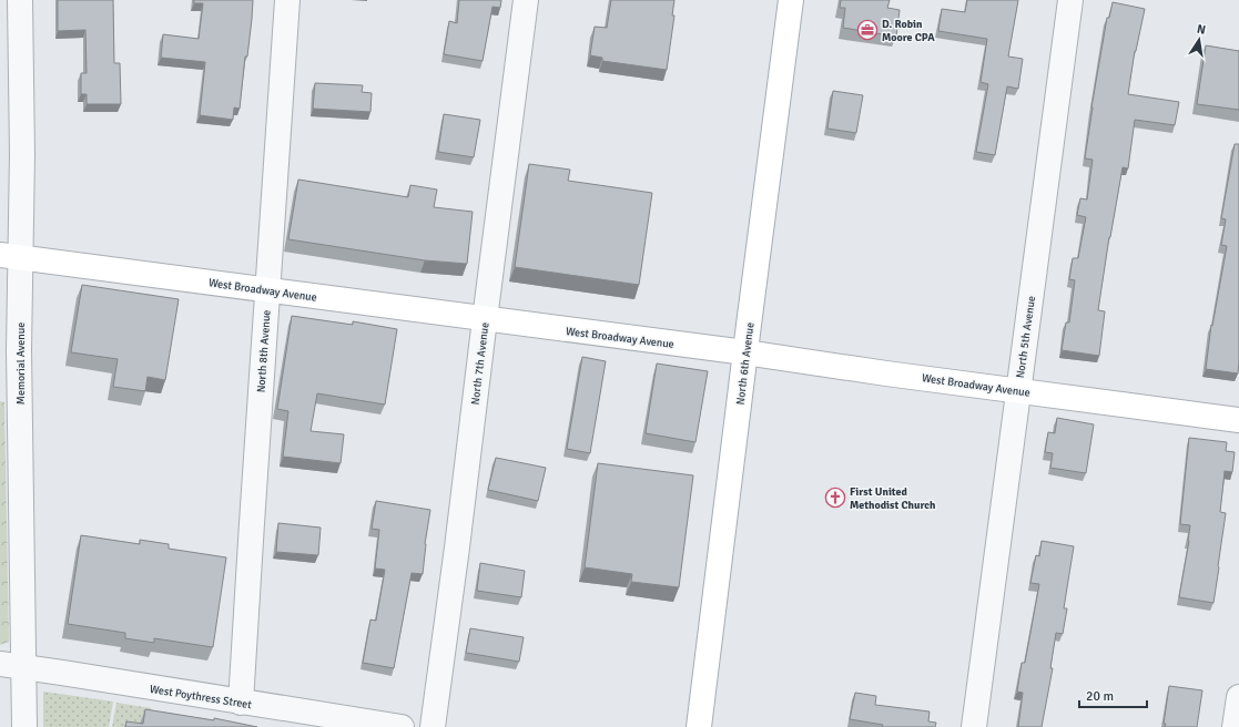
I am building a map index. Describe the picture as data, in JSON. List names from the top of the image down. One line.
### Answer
{"streets":{"main road":["West Broadway Avenue","North 6th Avenue"],"street":["North 5th Avenue","North 8th Avenue","Memorial Avenue","North 7th Avenue","West Poythress Street"]},"crossings":[["West Broadway Avenue","North 5th Avenue"],["West Broadway Avenue","North 8th Avenue"],["West Broadway Avenue","Memorial Avenue"],["West Broadway Avenue","North 7th Avenue"],["West Broadway Avenue","North 6th Avenue"],["North 8th Avenue","West Poythress Street"],["Memorial Avenue","West Poythress Street"]],"places":{"office":["D. Robin Moore CPA"],"church":["First United Methodist Church"]},"scale_bar":"20 m","north":"top"}
